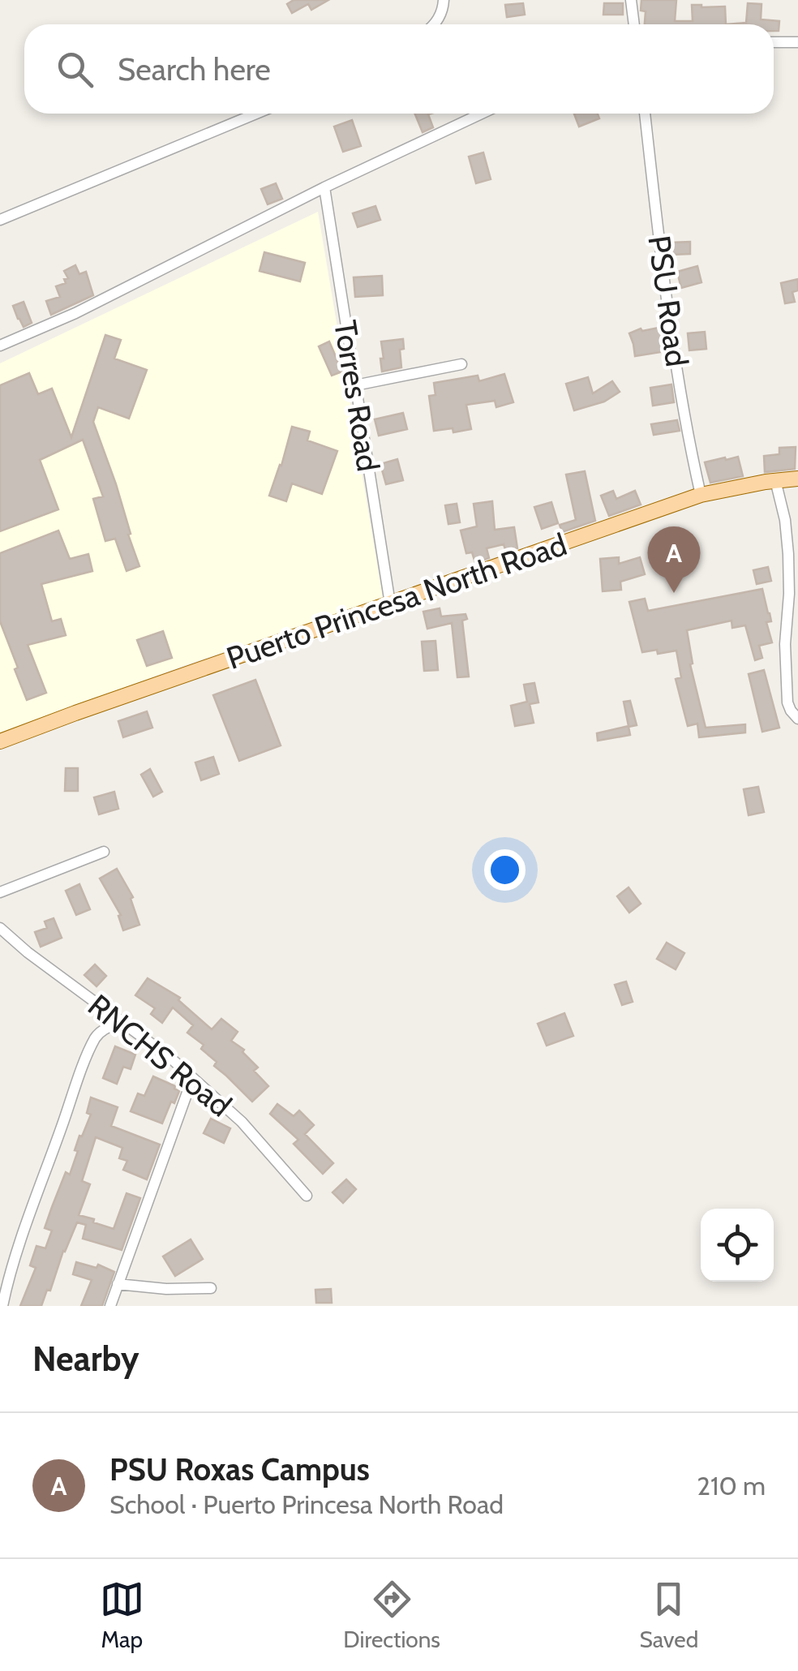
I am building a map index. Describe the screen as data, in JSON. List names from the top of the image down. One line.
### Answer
{"streets":{"main road":["Puerto Princesa North Road"],"street":["PSU Road","Torres Road","RNCHS Road"]},"crossings":[["PSU Road","Puerto Princesa North Road"],["Torres Road","Puerto Princesa North Road"]],"page":{"search":"Search here","pins":"A","heading":"Nearby","list":[{"mark":"A","name":"PSU Roxas Campus","note":"School · Puerto Princesa North Road","value":"210 m"}],"nav":["Map","Directions","Saved"]}}
